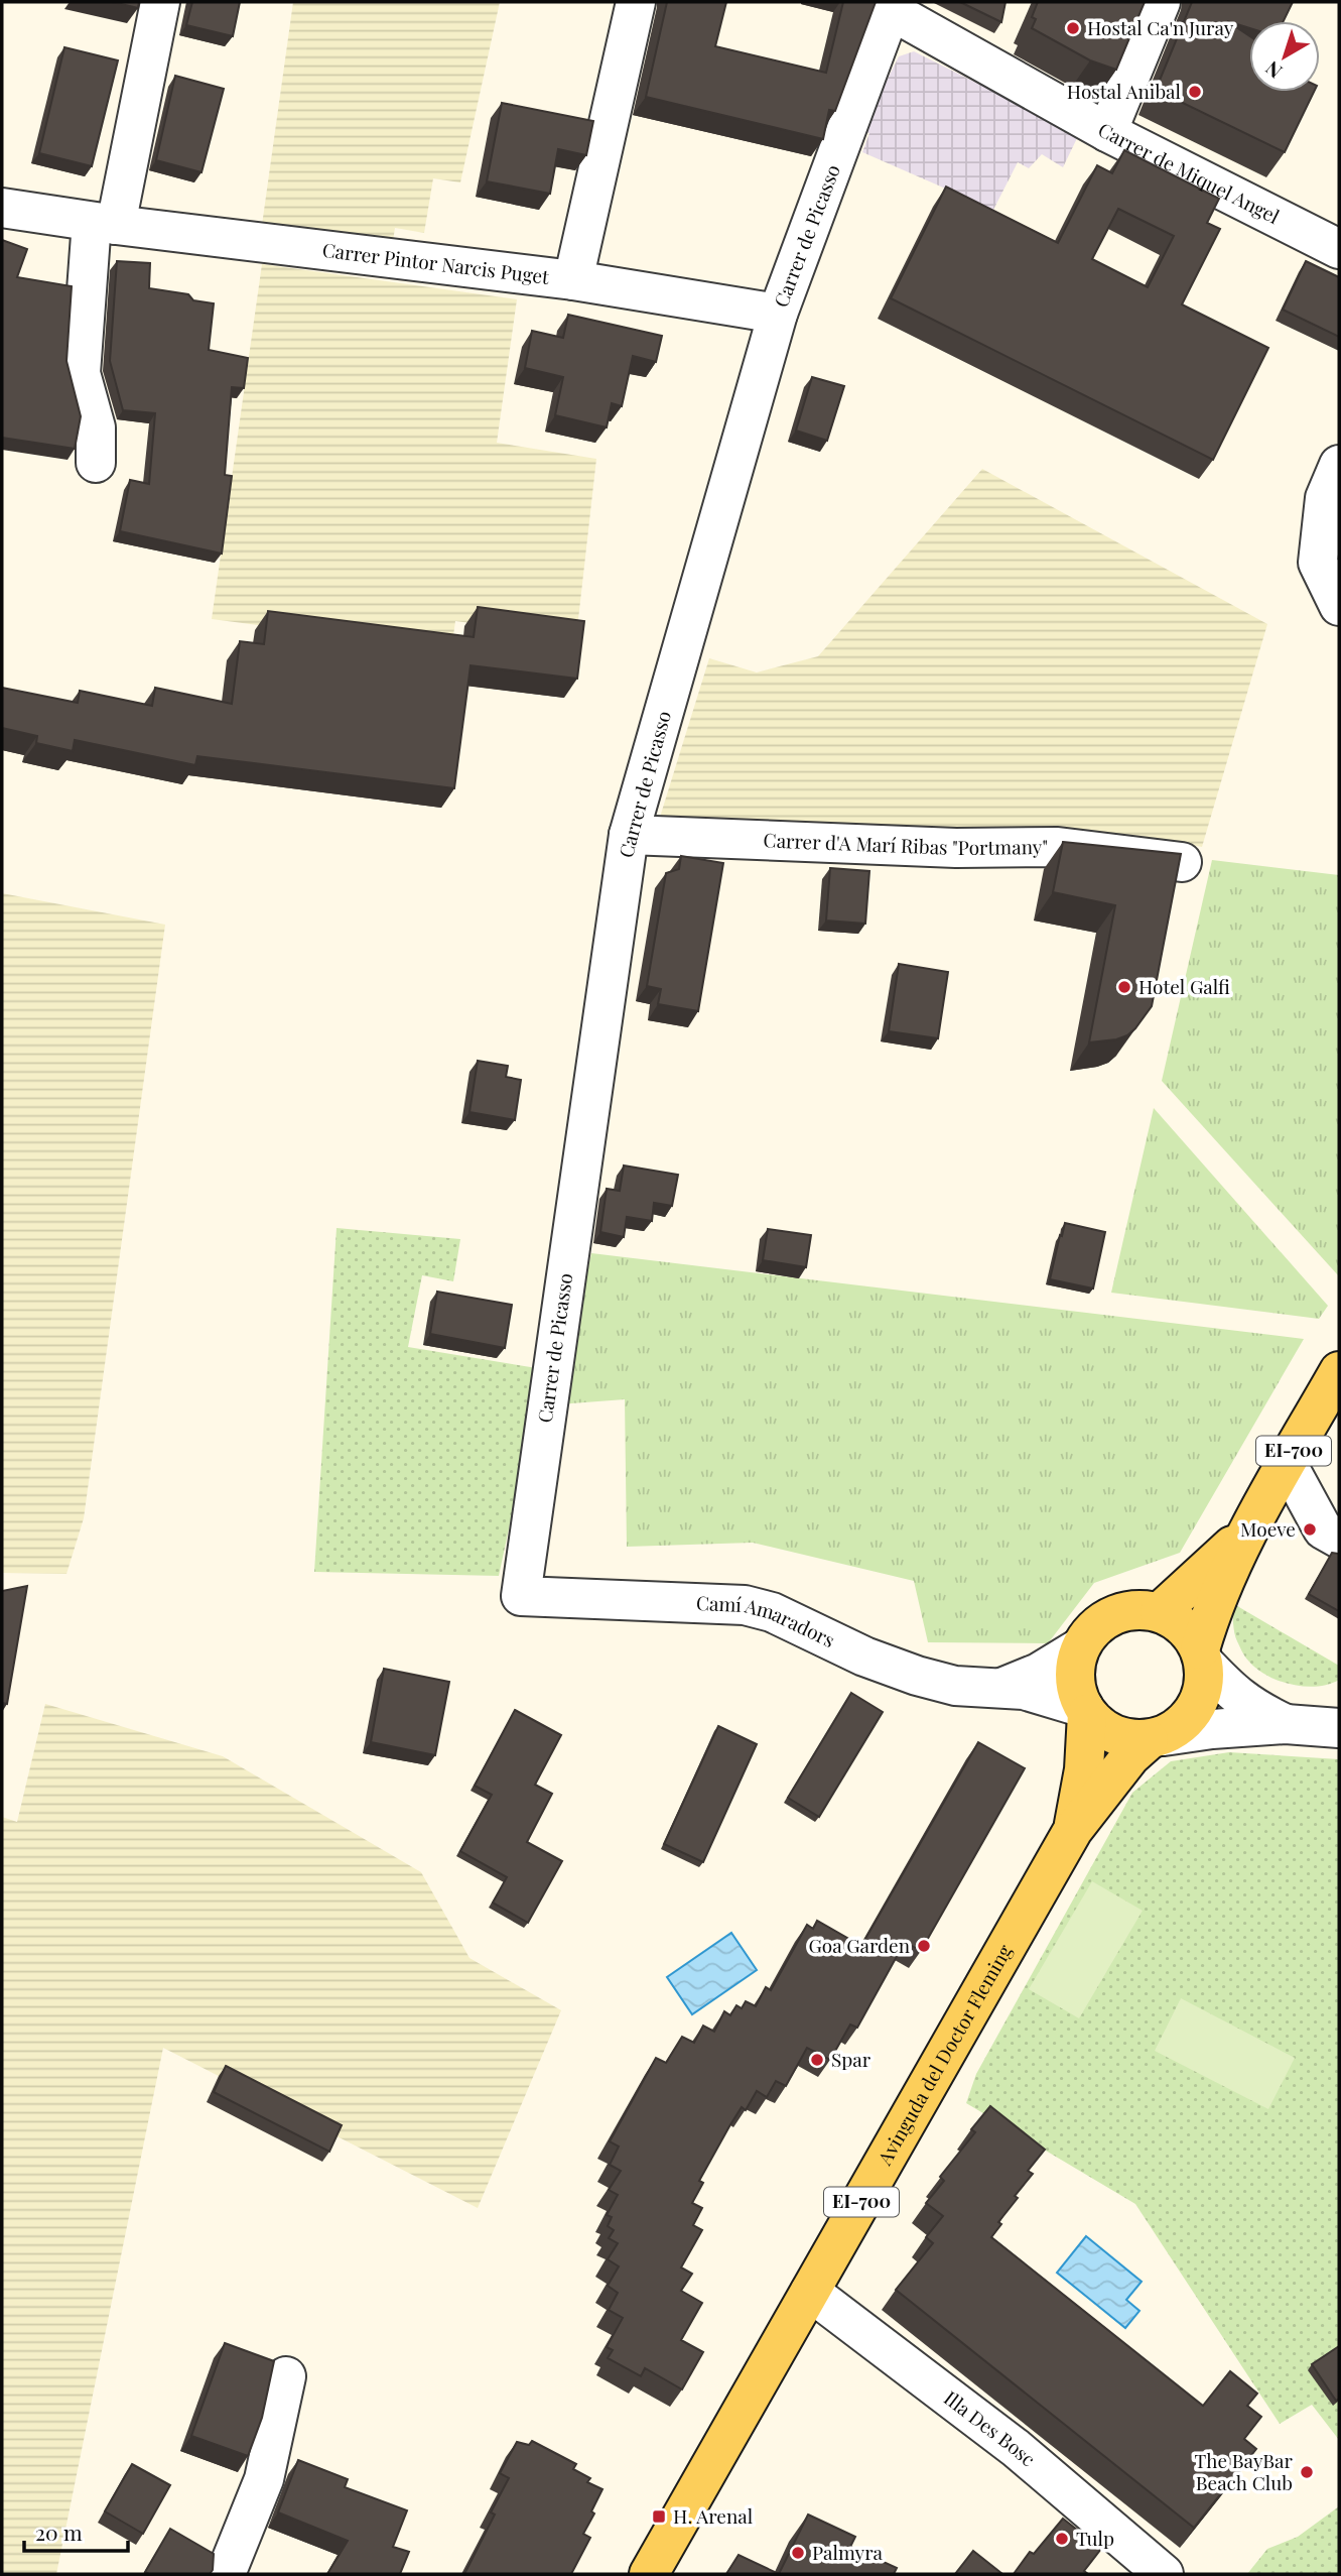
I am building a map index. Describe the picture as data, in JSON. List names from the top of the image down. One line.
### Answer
{"streets":{"main road":["EI-700","Avinguda del Doctor Fleming"],"street":["Carrer de Miquel Angel","Carrer de Picasso","Carrer Pintor Narcis Puget","Carrer d'A Marí Ribas \"Portmany\"","Camí Amaradors","Illa Des Bosc"]},"crossings":[["Carrer de Miquel Angel","Carrer de Picasso"],["Carrer de Picasso","Carrer Pintor Narcis Puget"],["Carrer de Picasso","Carrer d'A Marí Ribas \"Portmany\""],["Carrer de Picasso","Camí Amaradors"],["Camí Amaradors","Avinguda del Doctor Fleming"],["Avinguda del Doctor Fleming","Illa Des Bosc"]],"places":{"other":["Hostal Ca'n Juray","Hostal Anibal","Hotel Galfi","Moeve","Goa Garden","Spar","The BayBar Beach Club","Tulp","Palmyra"],"transit":["H. Arenal"]},"scale_bar":"20 m","north":"bottom left"}
